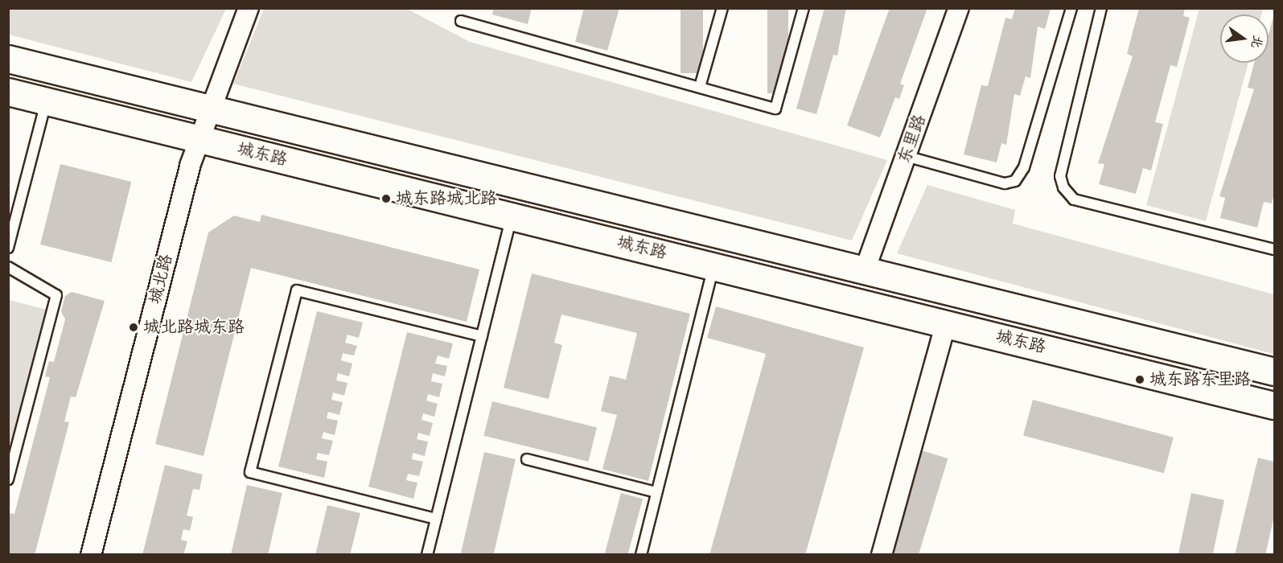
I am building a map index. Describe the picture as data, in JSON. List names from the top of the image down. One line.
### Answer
{"streets":{"main road":["城东路"],"street":["东里路","城北路"]},"crossings":[["东里路","城东路"],["城东路","城北路"]],"places":["城东路城北路","城北路城东路","城东路东里路"],"north":"right"}
